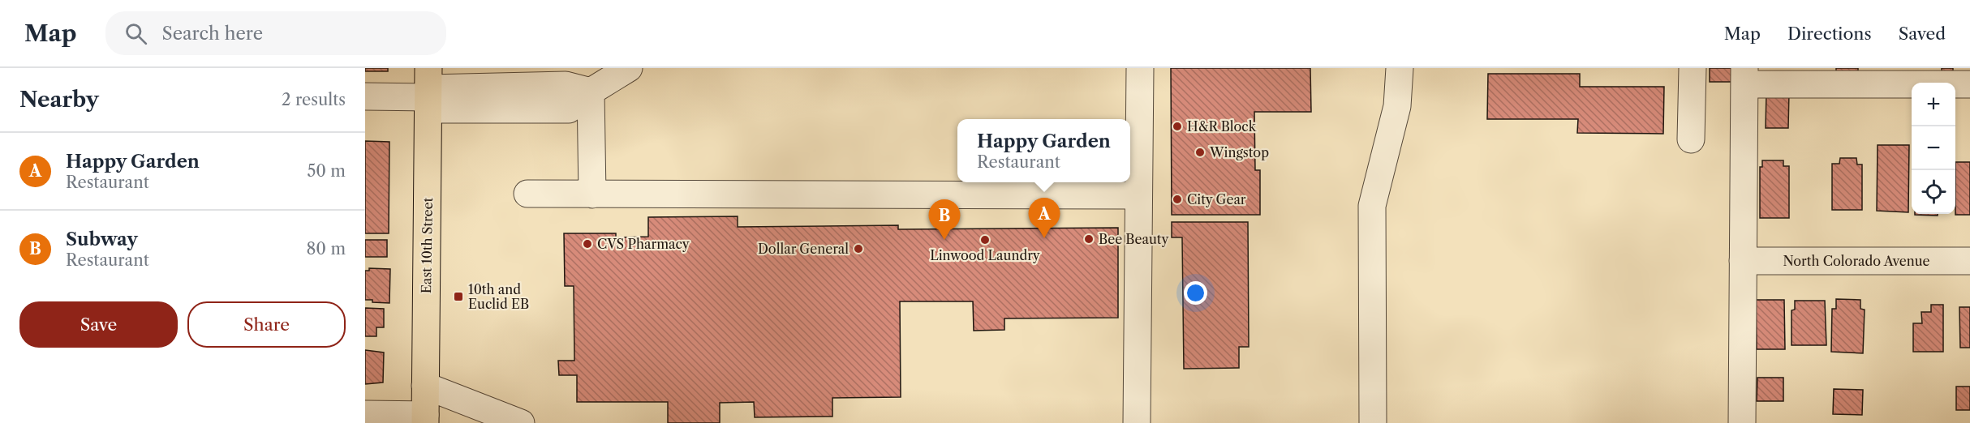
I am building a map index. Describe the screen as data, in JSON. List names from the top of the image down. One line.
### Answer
{"streets":{"main road":["East 10th Street"],"street":["North Colorado Avenue"]},"places":{"other":["H&R Block","Wingstop","City Gear","Bee Beauty","Linwood Laundry","CVS Pharmacy","Dollar General"],"transit":["10th and Euclid EB"]},"page":{"header":"Map","search":"Search here","nav":["Map","Directions","Saved"],"heading":["Nearby","2 results"],"map_buttons":["+","−"],"popup":["Happy Garden","Restaurant"],"list":[{"mark":"A","name":"Happy Garden","note":"Restaurant","value":"50 m"},{"mark":"B","name":"Subway","note":"Restaurant","value":"80 m"}],"pins":["A","B"],"buttons":["Save","Share"]}}
